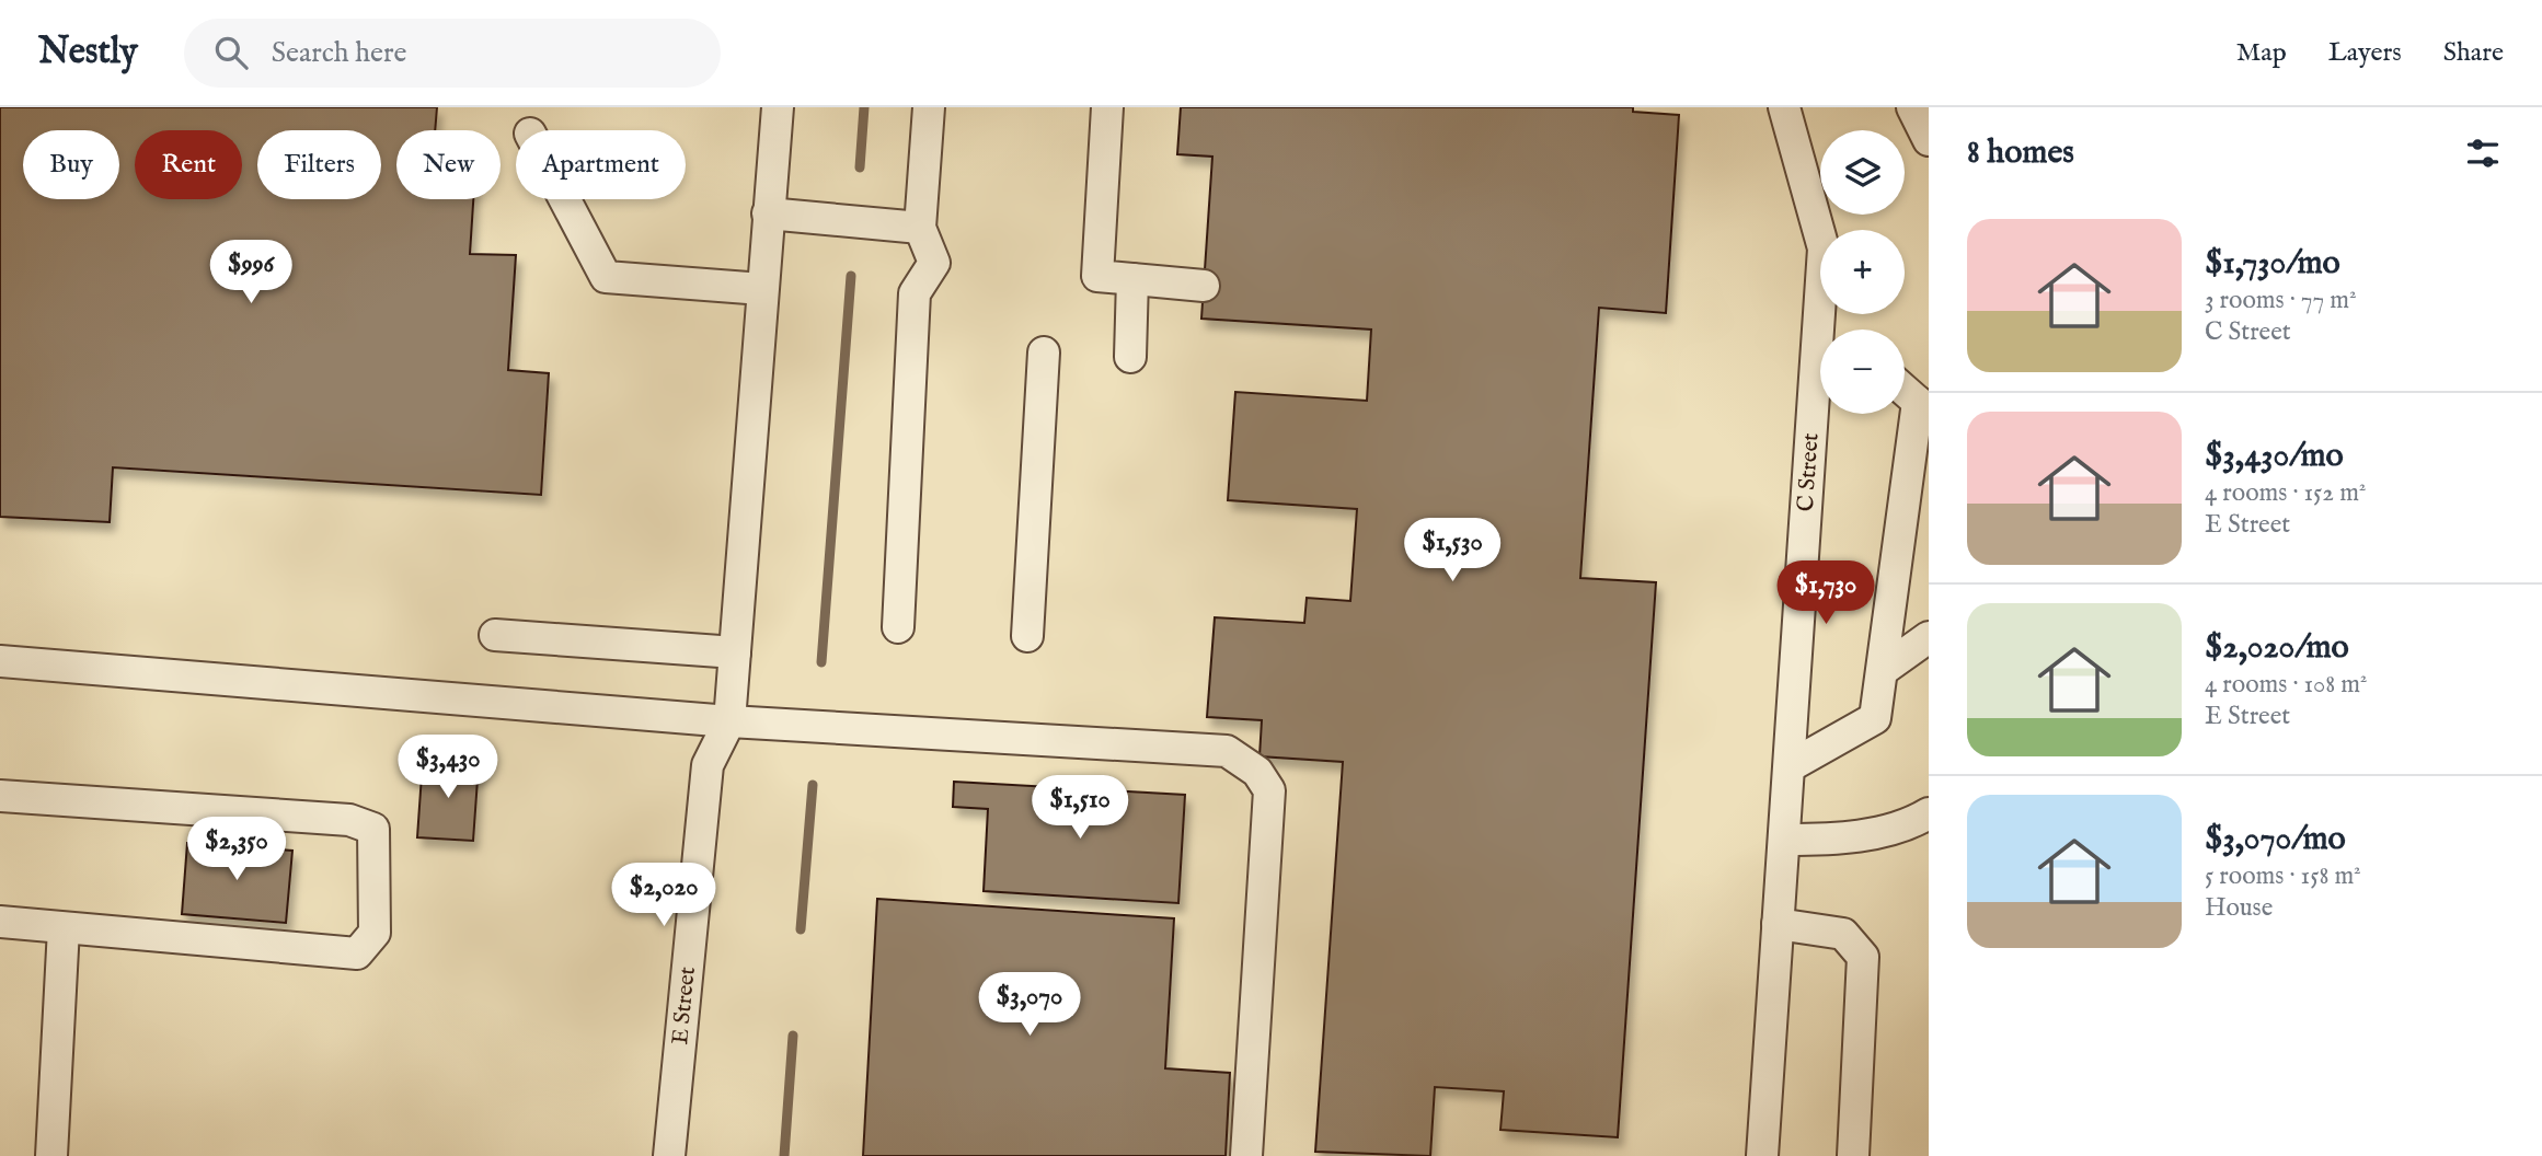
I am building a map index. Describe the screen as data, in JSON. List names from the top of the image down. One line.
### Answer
{"streets":{"street":["C Street","E Street"]},"page":{"header":"Nestly","search":"Search here","nav":["Map","Layers","Share"],"heading":"8 homes","map_buttons":["+","−"],"chip":["Buy","Rent","Filters","New","Apartment"],"list":[{"name":"$1,730/mo","note":"3 rooms · 77 m² · C Street"},{"name":"$3,430/mo","note":"4 rooms · 152 m² · E Street"},{"name":"$2,020/mo","note":"4 rooms · 108 m² · E Street"},{"name":"$3,070/mo","note":"5 rooms · 158 m² · House"}],"price":["$996","$1,530","$1,730","$3,430","$1,510","$2,350","$2,020","$3,070"]}}
